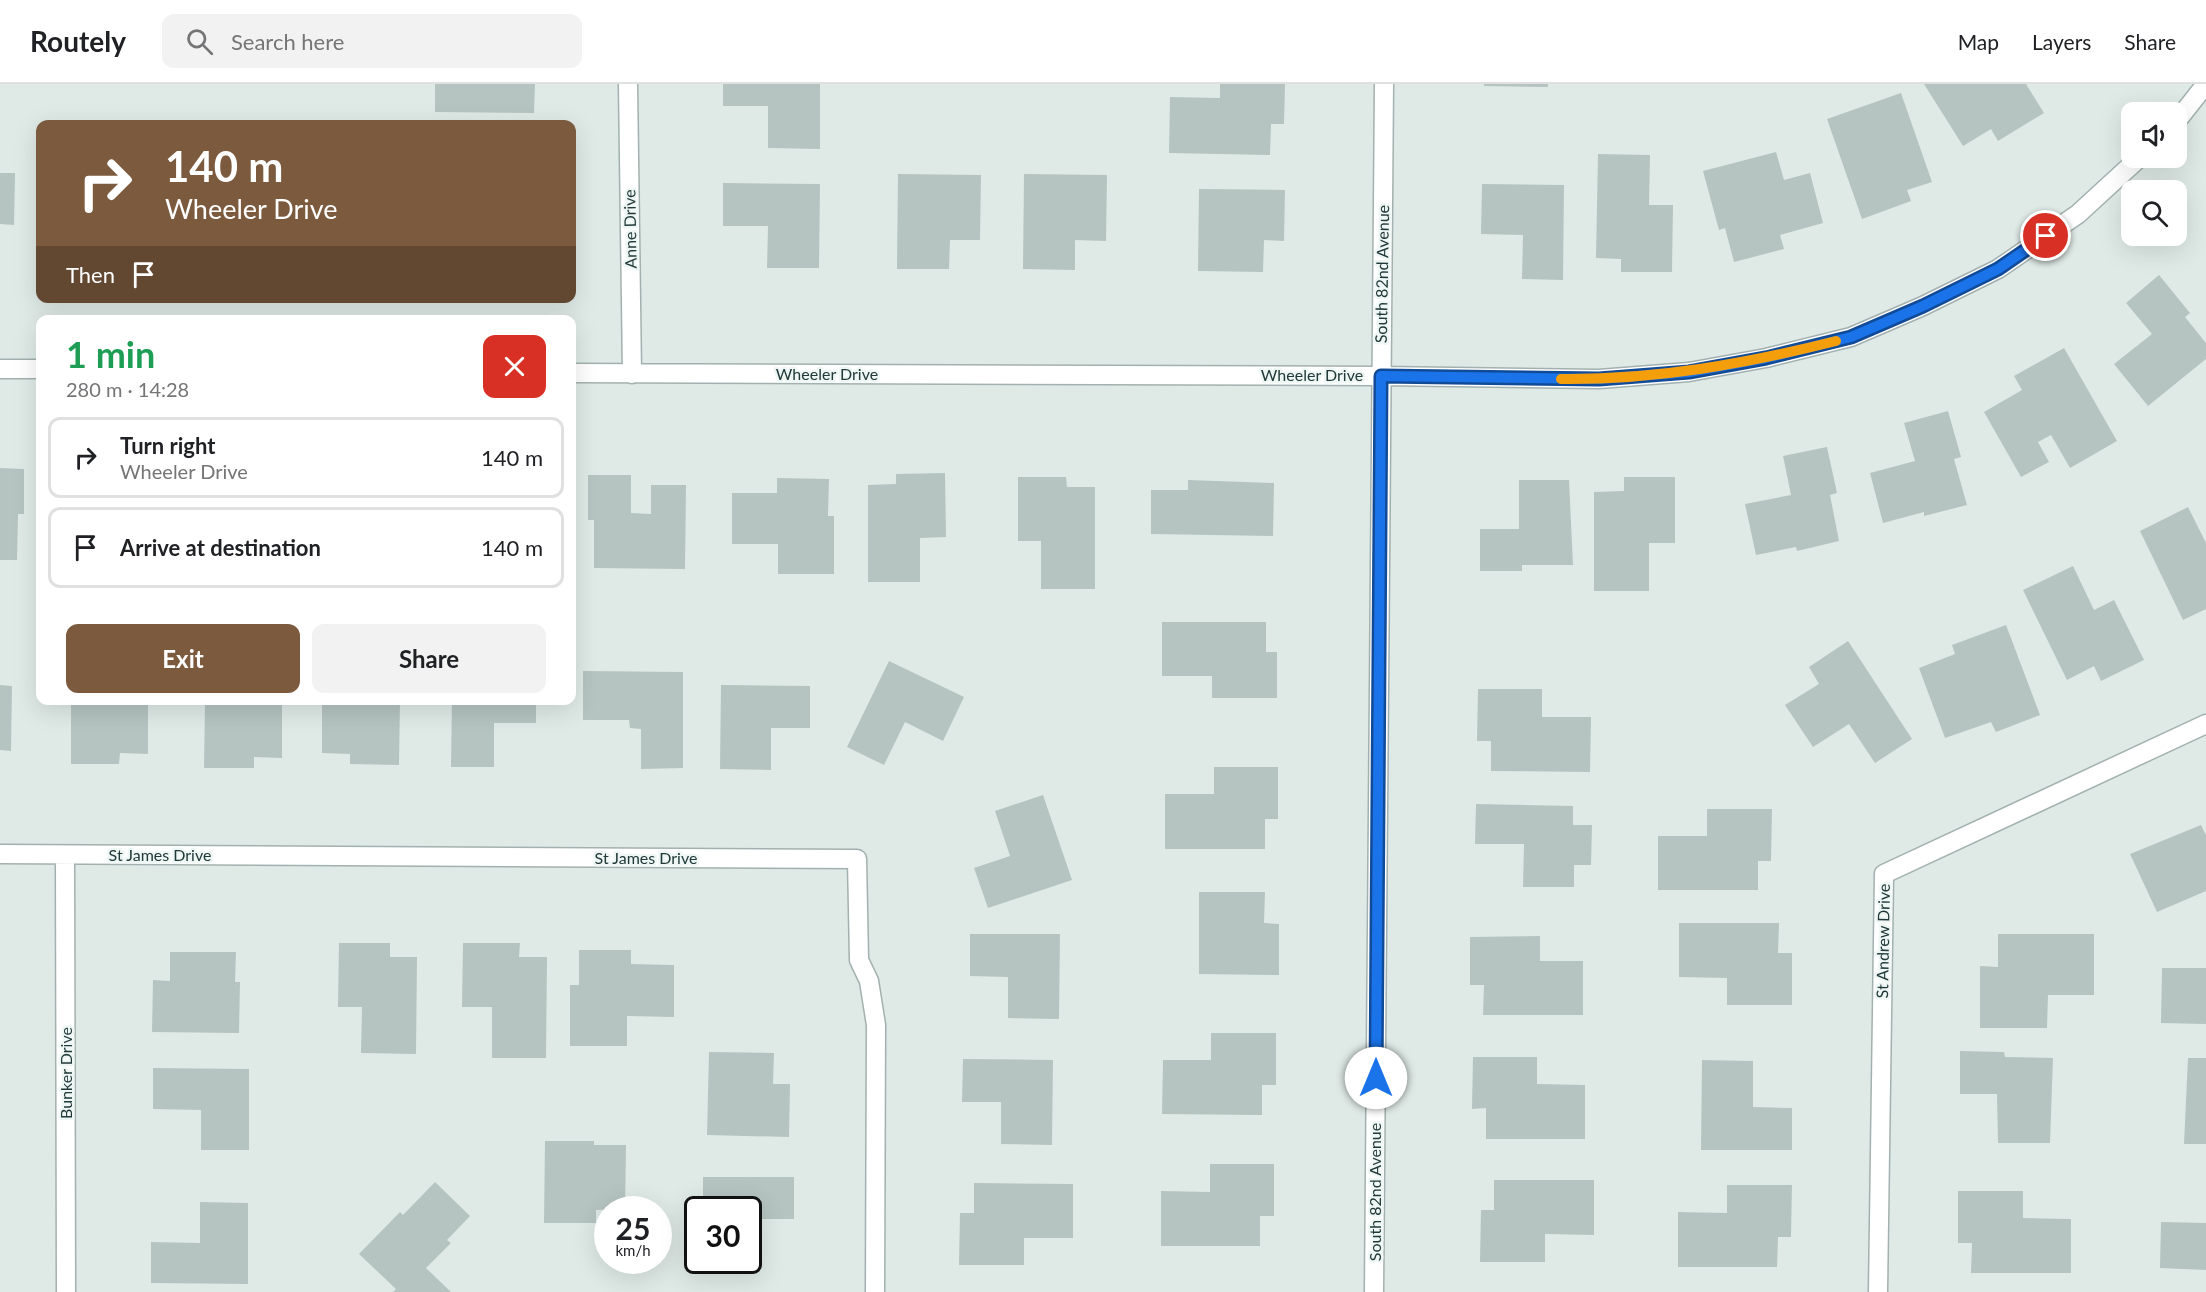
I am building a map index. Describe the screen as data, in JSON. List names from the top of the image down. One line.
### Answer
{"streets":{"street":["Anne Drive","South 82nd Avenue","Wheeler Drive","St James Drive","St Andrew Drive","Bunker Drive"]},"crossings":[["Anne Drive","Wheeler Drive"],["South 82nd Avenue","Wheeler Drive"],["St James Drive","Bunker Drive"]],"page":{"header":"Routely","search":"Search here","nav":["Map","Layers","Share"],"turn":["140 m","Wheeler Drive"],"then":"Then","heading":["1 min","280 m · 14:28"],"list":[{"name":"Turn right","note":"Wheeler Drive","value":"140 m"},{"name":"Arrive at destination","value":"140 m"}],"buttons":["Exit","Share"],"speed":"25 km/h","limit":"30"}}
